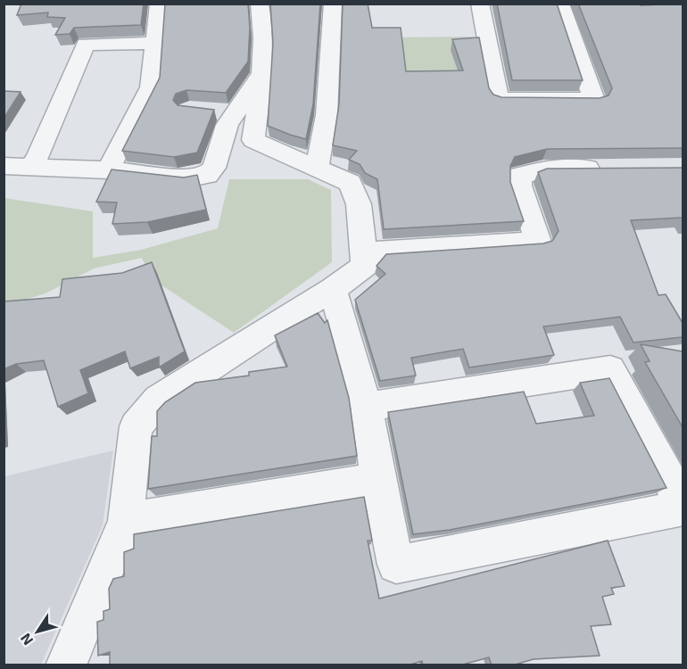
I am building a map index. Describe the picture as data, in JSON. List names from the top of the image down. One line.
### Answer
{"north":"bottom left"}
